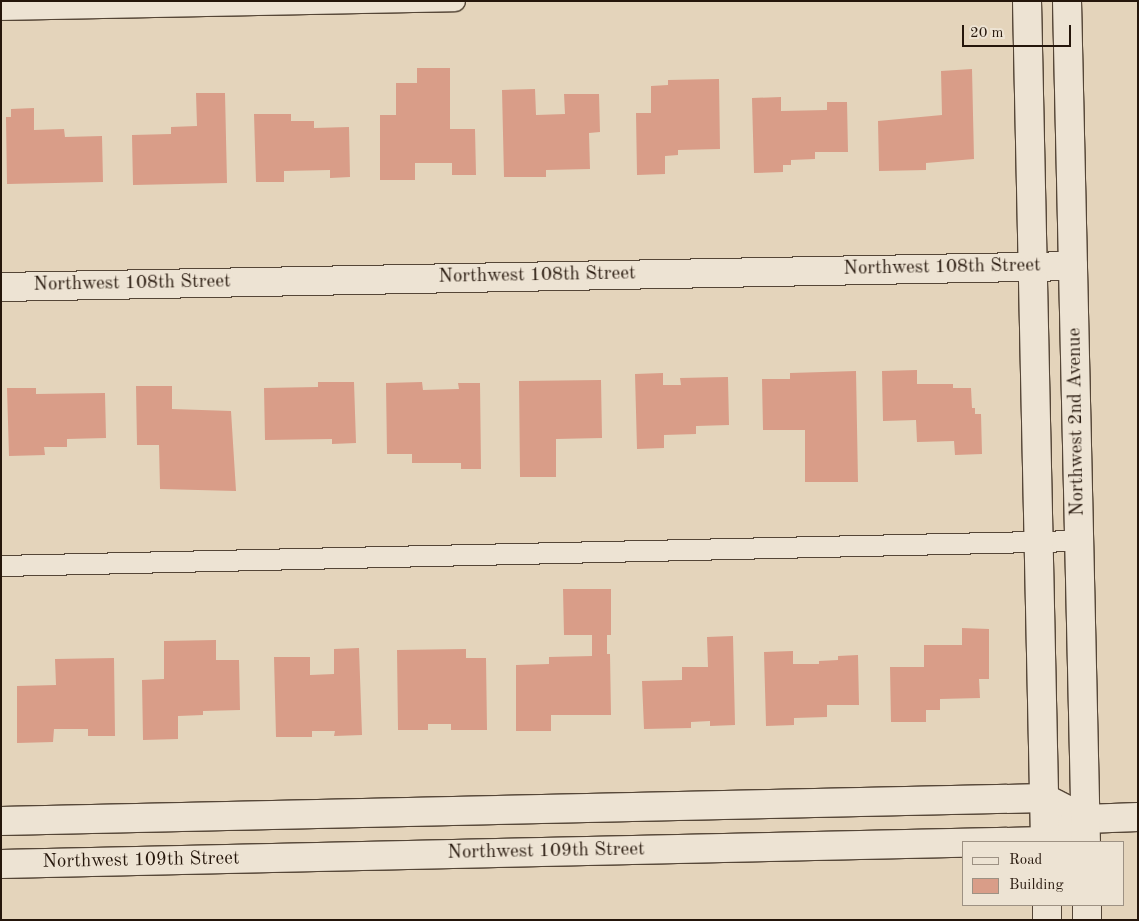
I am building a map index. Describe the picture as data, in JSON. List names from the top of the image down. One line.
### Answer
{"streets":{"street":["Northwest 108th Street","Northwest 2nd Avenue","Northwest 109th Street"]},"crossings":[["Northwest 108th Street","Northwest 2nd Avenue"],["Northwest 2nd Avenue","Northwest 109th Street"]],"legend":["Road","Building"],"scale_bar":"20 m"}
